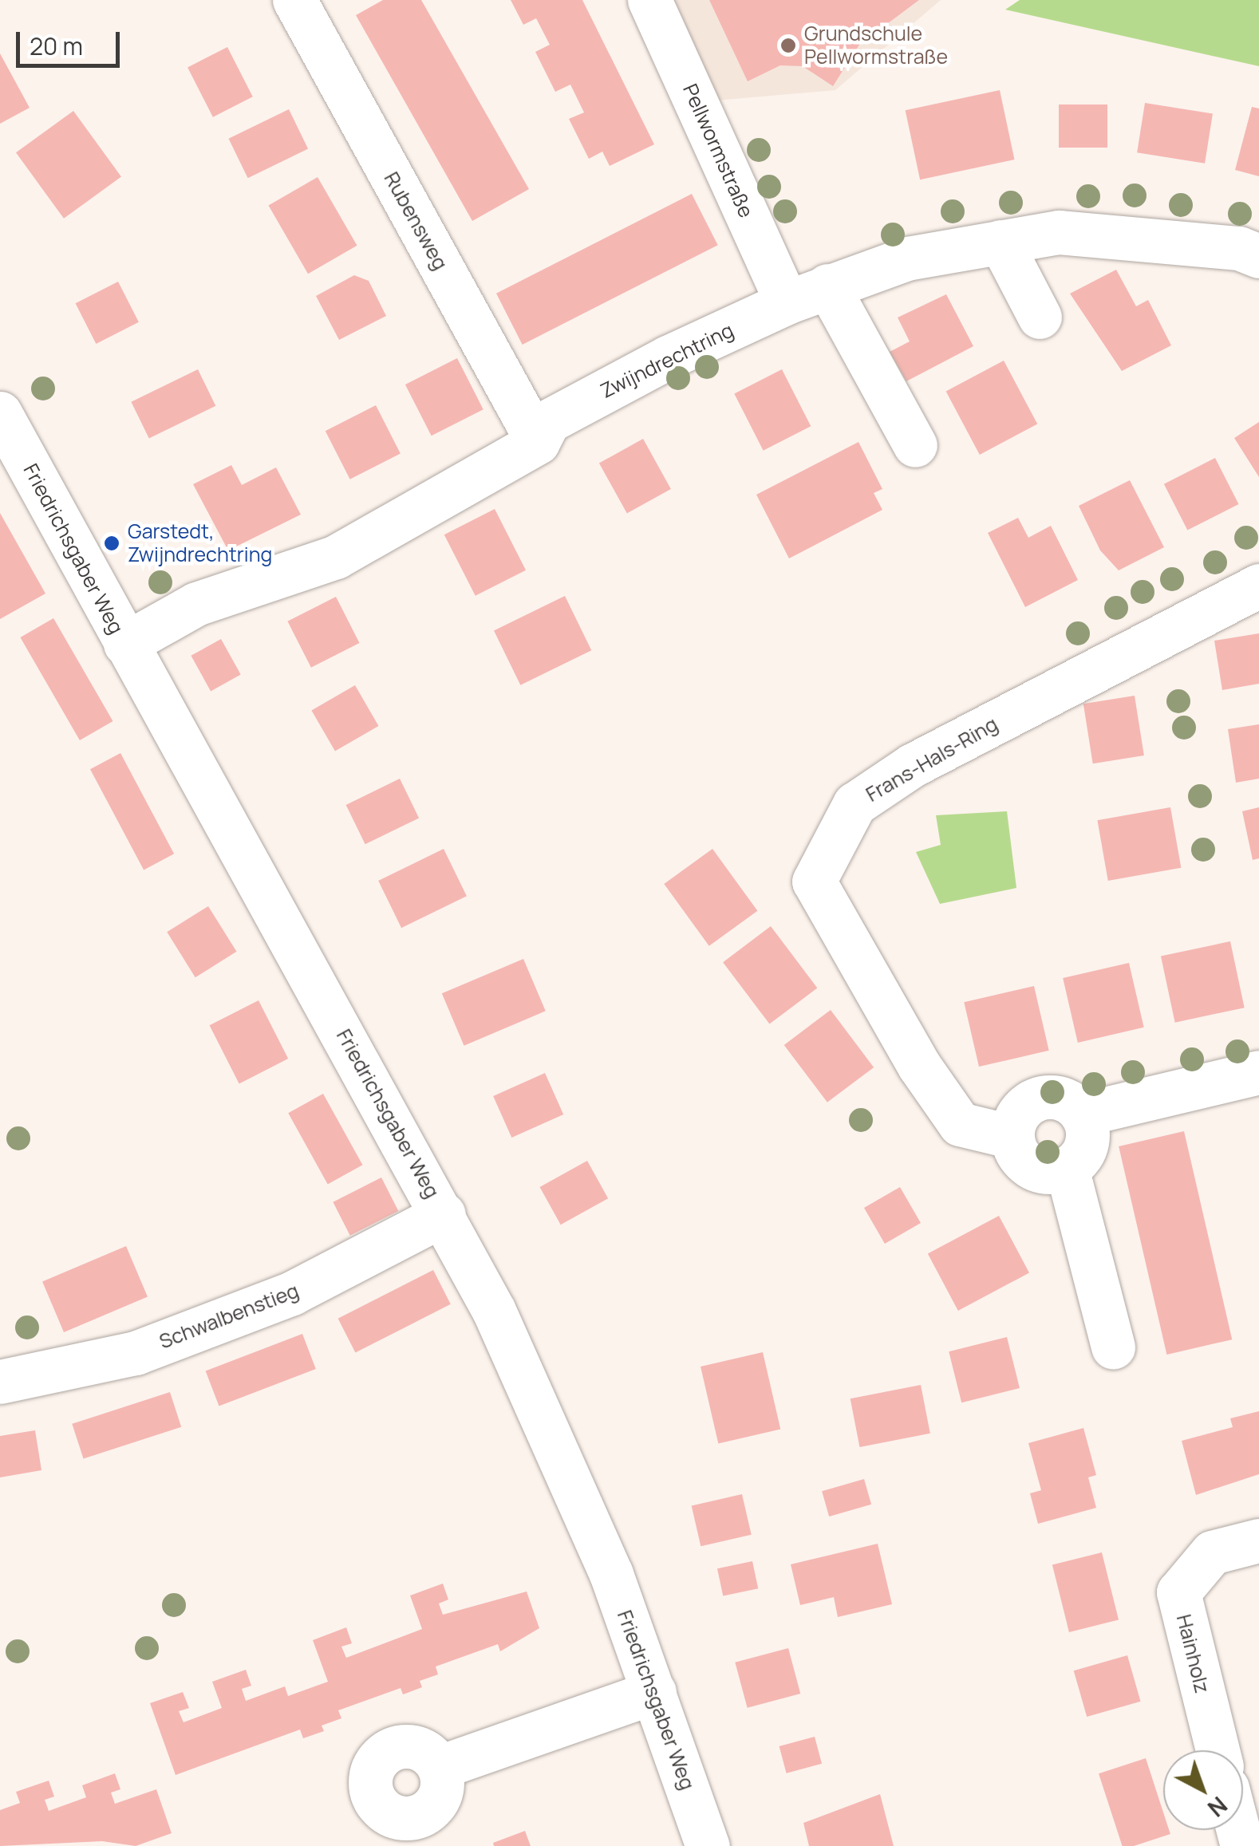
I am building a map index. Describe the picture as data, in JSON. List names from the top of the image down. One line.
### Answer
{"streets":{"street":["Pellwormstraße","Rubensweg","Zwijndrechtring","Friedrichsgaber Weg","Frans-Hals-Ring","Schwalbenstieg","Hainholz"]},"crossings":[["Pellwormstraße","Zwijndrechtring"],["Rubensweg","Zwijndrechtring"],["Zwijndrechtring","Friedrichsgaber Weg"],["Friedrichsgaber Weg","Schwalbenstieg"]],"places":["Grundschule Pellwormstraße","Garstedt, Zwijndrechtring"],"scale_bar":"20 m","north":"bottom right"}
